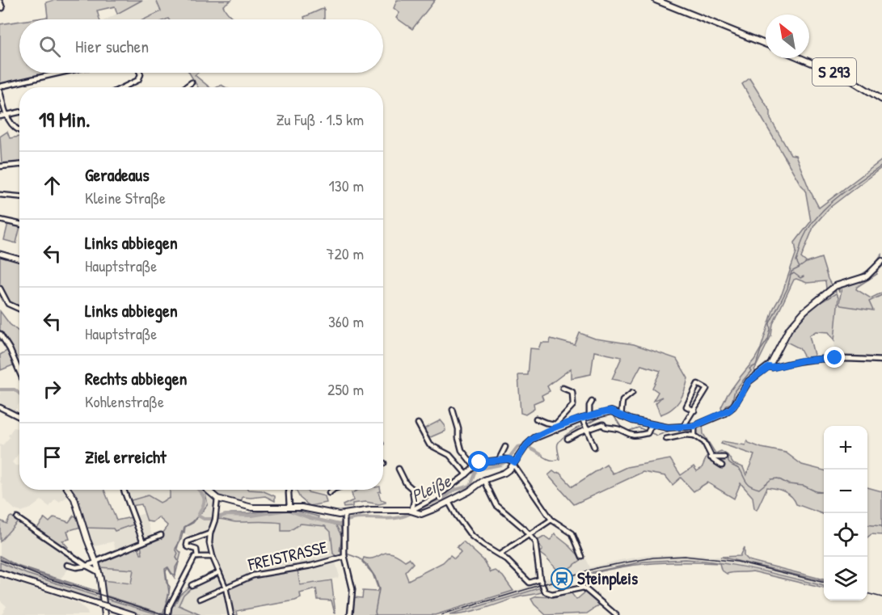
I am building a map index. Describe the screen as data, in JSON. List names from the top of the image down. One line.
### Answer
{"streets":{"main road":["S 293"],"street":["FREISTRASSE"]},"water":["Pleiße"],"places":{"station":["Steinpleis"]},"north":"top left","page":{"search":"Hier suchen","heading":["19 Min.","Zu Fuß · 1.5 km"],"list":[["Geradeaus","Kleine Straße","130 m"],["Links abbiegen","Hauptstraße","720 m"],["Links abbiegen","Hauptstraße","360 m"],["Rechts abbiegen","Kohlenstraße","250 m"],"Ziel erreicht"],"map_buttons":["+","−"]}}
